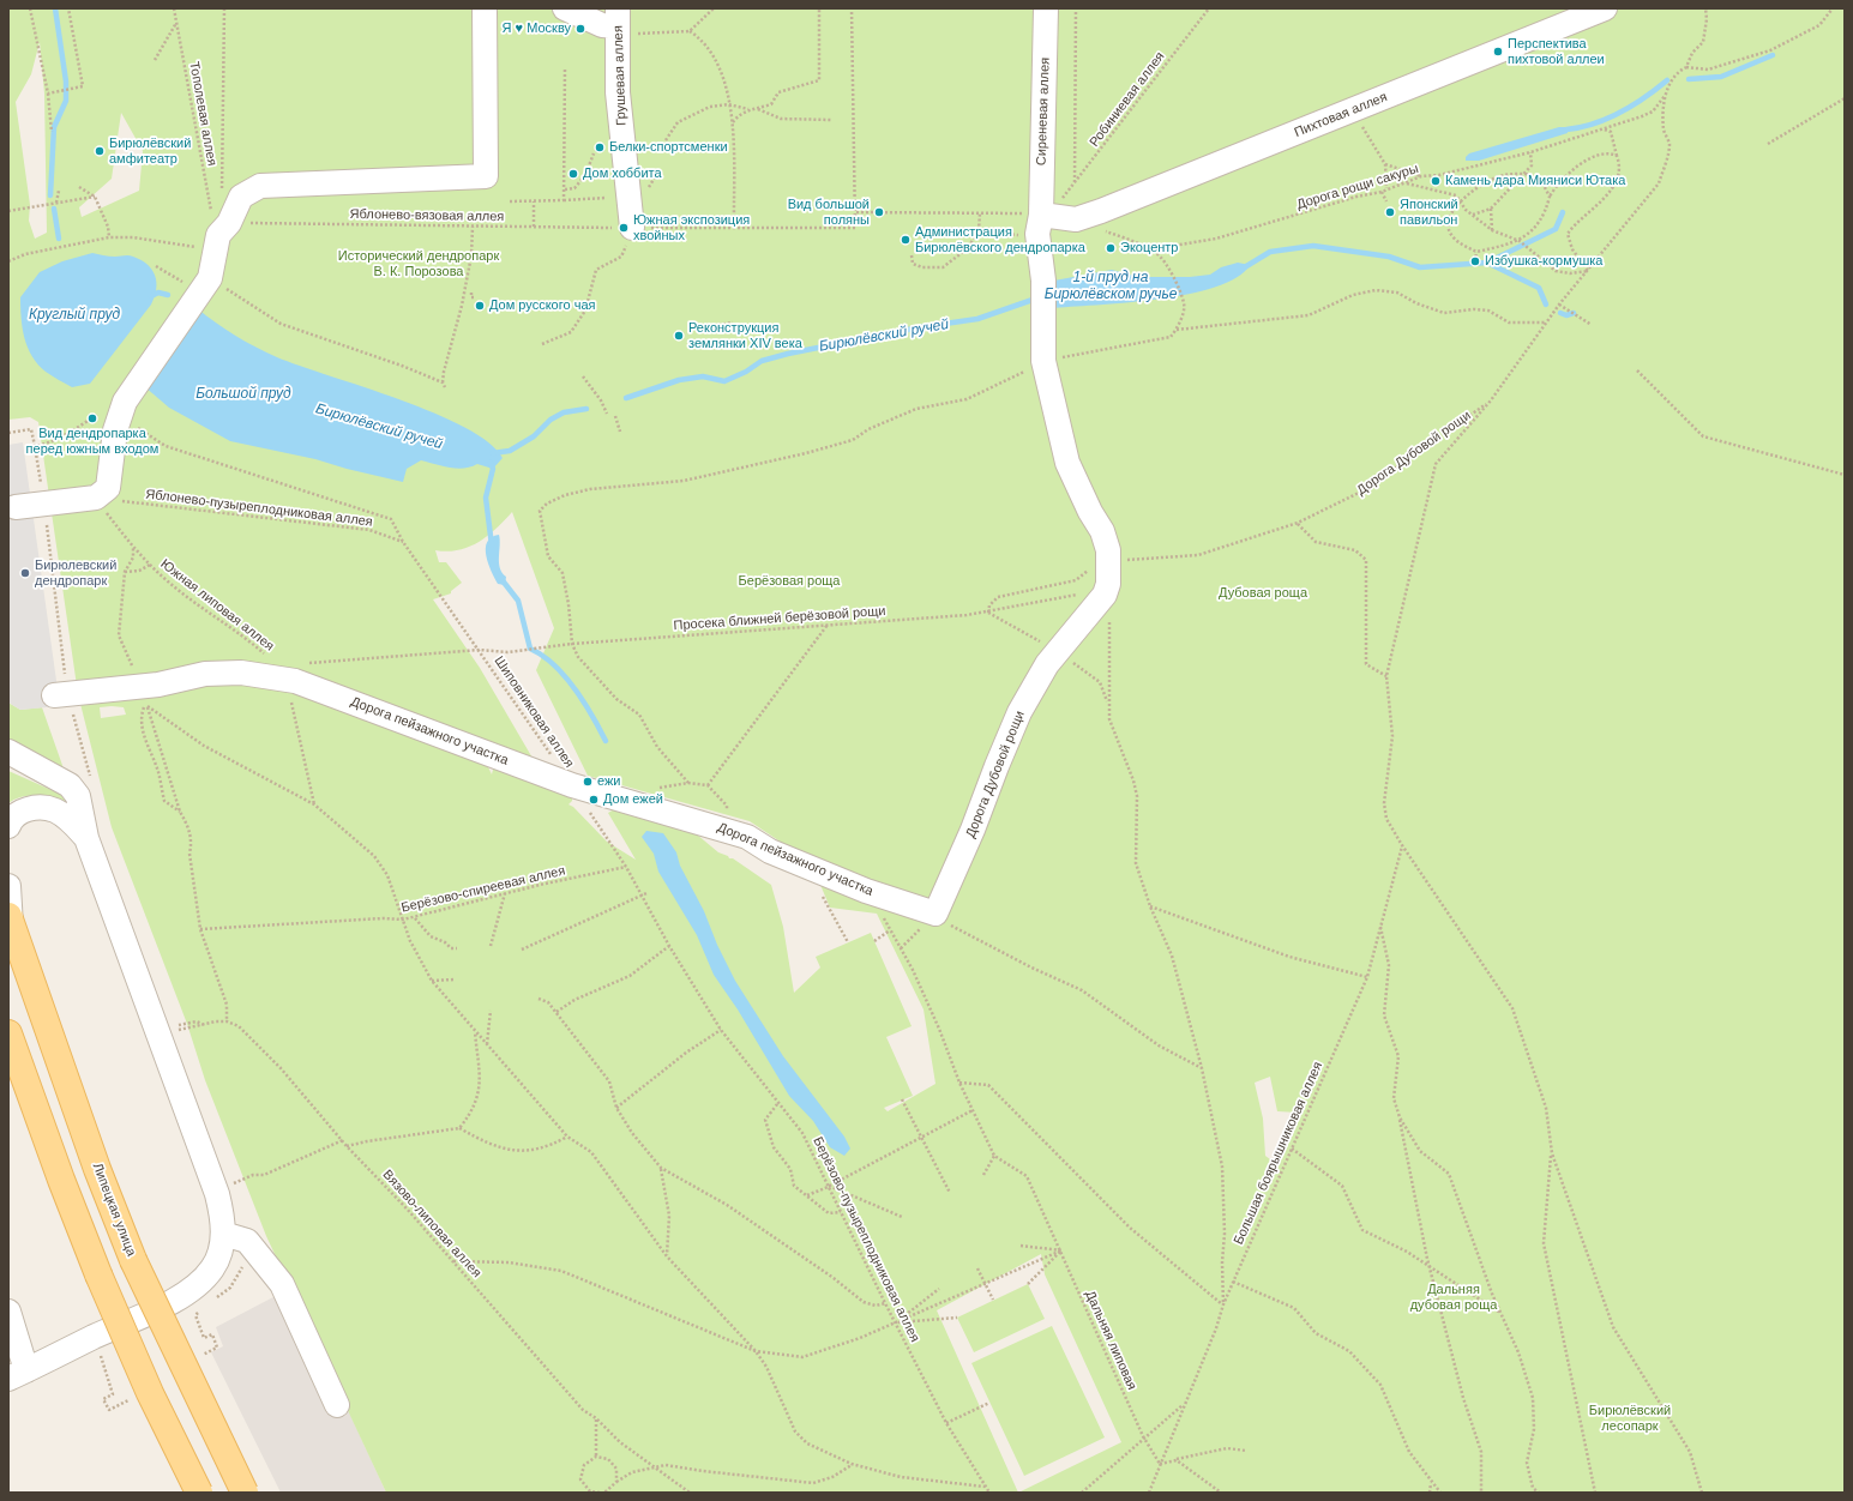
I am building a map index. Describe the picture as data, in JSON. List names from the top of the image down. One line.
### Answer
{"streets":{"main road":["Липецкая улица"],"street":["Грушевая аллея","Сиреневая аллея","Пихтовая аллея","Дорога Дубовой рощи","Дорога пейзажного участка"],"path":["Робиниевая аллея","Тополевая аллея","Дорога рощи сакуры","Яблонево-вязовая аллея","Яблонево-пузыреплодниковая аллея","Южная липовая аллея","Просека ближней берёзовой рощи","Шиповниковая аллея","Берёзово-спиреевая аллея","Большая боярышниковая аллея","Вязово-липовая аллея","Берёзово-пузыреплодниковая аллея","Дальняя липовая"]},"crossings":[["Грушевая аллея","Яблонево-вязовая аллея"],["Робиниевая аллея","Сиреневая аллея"],["Сиреневая аллея","Дорога Дубовой рощи"],["Сиреневая аллея","Просека ближней берёзовой рощи"],["Тополевая аллея","Яблонево-вязовая аллея"],["Дорога Дубовой рощи","Просека ближней берёзовой рощи"],["Дорога Дубовой рощи","Дорога пейзажного участка"],["Яблонево-пузыреплодниковая аллея","Южная липовая аллея"],["Южная липовая аллея","Просека ближней берёзовой рощи"],["Южная липовая аллея","Дорога пейзажного участка"],["Просека ближней берёзовой рощи","Шиповниковая аллея"],["Просека ближней берёзовой рощи","Дорога пейзажного участка"],["Дорога пейзажного участка","Берёзово-пузыреплодниковая аллея"],["Берёзово-спиреевая аллея","Берёзово-пузыреплодниковая аллея"],["Большая боярышниковая аллея","Дальняя липовая"]],"water":["1-й пруд на Бирюлёвском ручье","Круглый пруд","Бирюлёвский ручей","Большой пруд"],"parks":["Исторический дендропарк В. К. Порозова","Берёзовая роща","Дубовая роща","Дальняя дубовая роща","Бирюлёвский лесопарк"],"places":["Я ♥ Москву","Перспектива пихтовой аллеи","Белки-спортсменки","Бирюлёвский амфитеатр","Дом хоббита","Камень дара Мияниси Ютака","Вид большой поляны","Японcкий павильон","Южная экспозиция хвойных","Администрация Бирюлёвского дендропарка","Экоцентр","Избушка-кормушка","Дом русского чая","Реконструкция землянки XIV века","Вид дендропарка перед южным входом","Бирюлевский дендропарк","ежи","Дом ежей"]}
